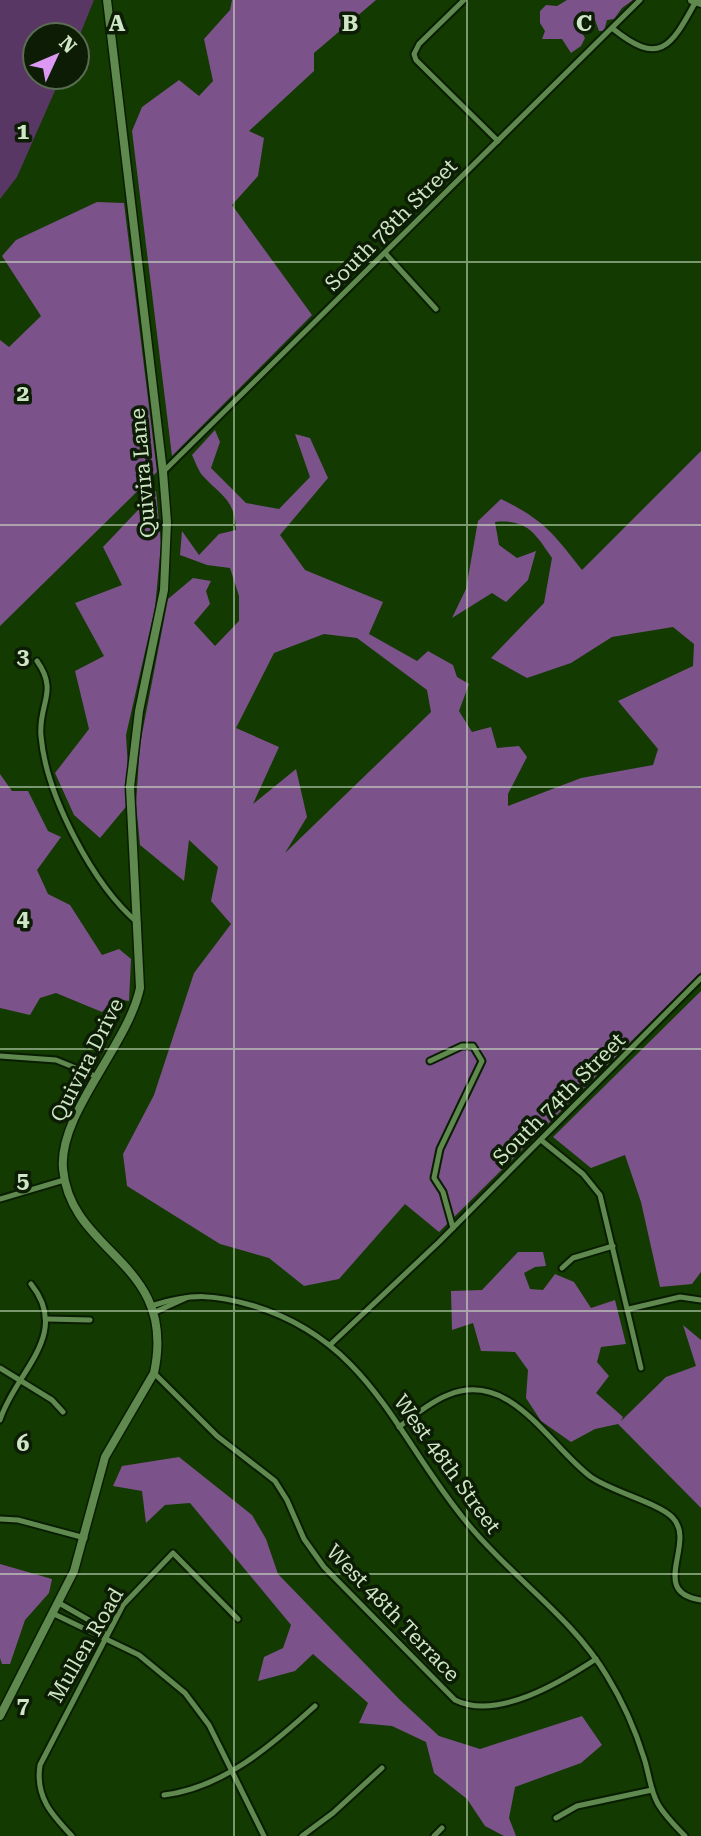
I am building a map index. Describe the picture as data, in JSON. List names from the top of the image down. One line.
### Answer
{"streets":{"main road":["Quivira Lane","Quivira Drive"],"street":["South 78th Street","South 74th Street","West 48th Street","West 48th Terrace","Mullen Road"]},"crossings":[["South 78th Street","Quivira Lane"],["Quivira Lane","Quivira Drive"],["Quivira Drive","West 48th Street"],["Quivira Drive","West 48th Terrace"],["South 74th Street","West 48th Street"],["West 48th Street","West 48th Terrace"]],"north":"top right","grid":{"columns":["A","B","C"],"rows":["1","2","3","4","5","6","7"]}}
